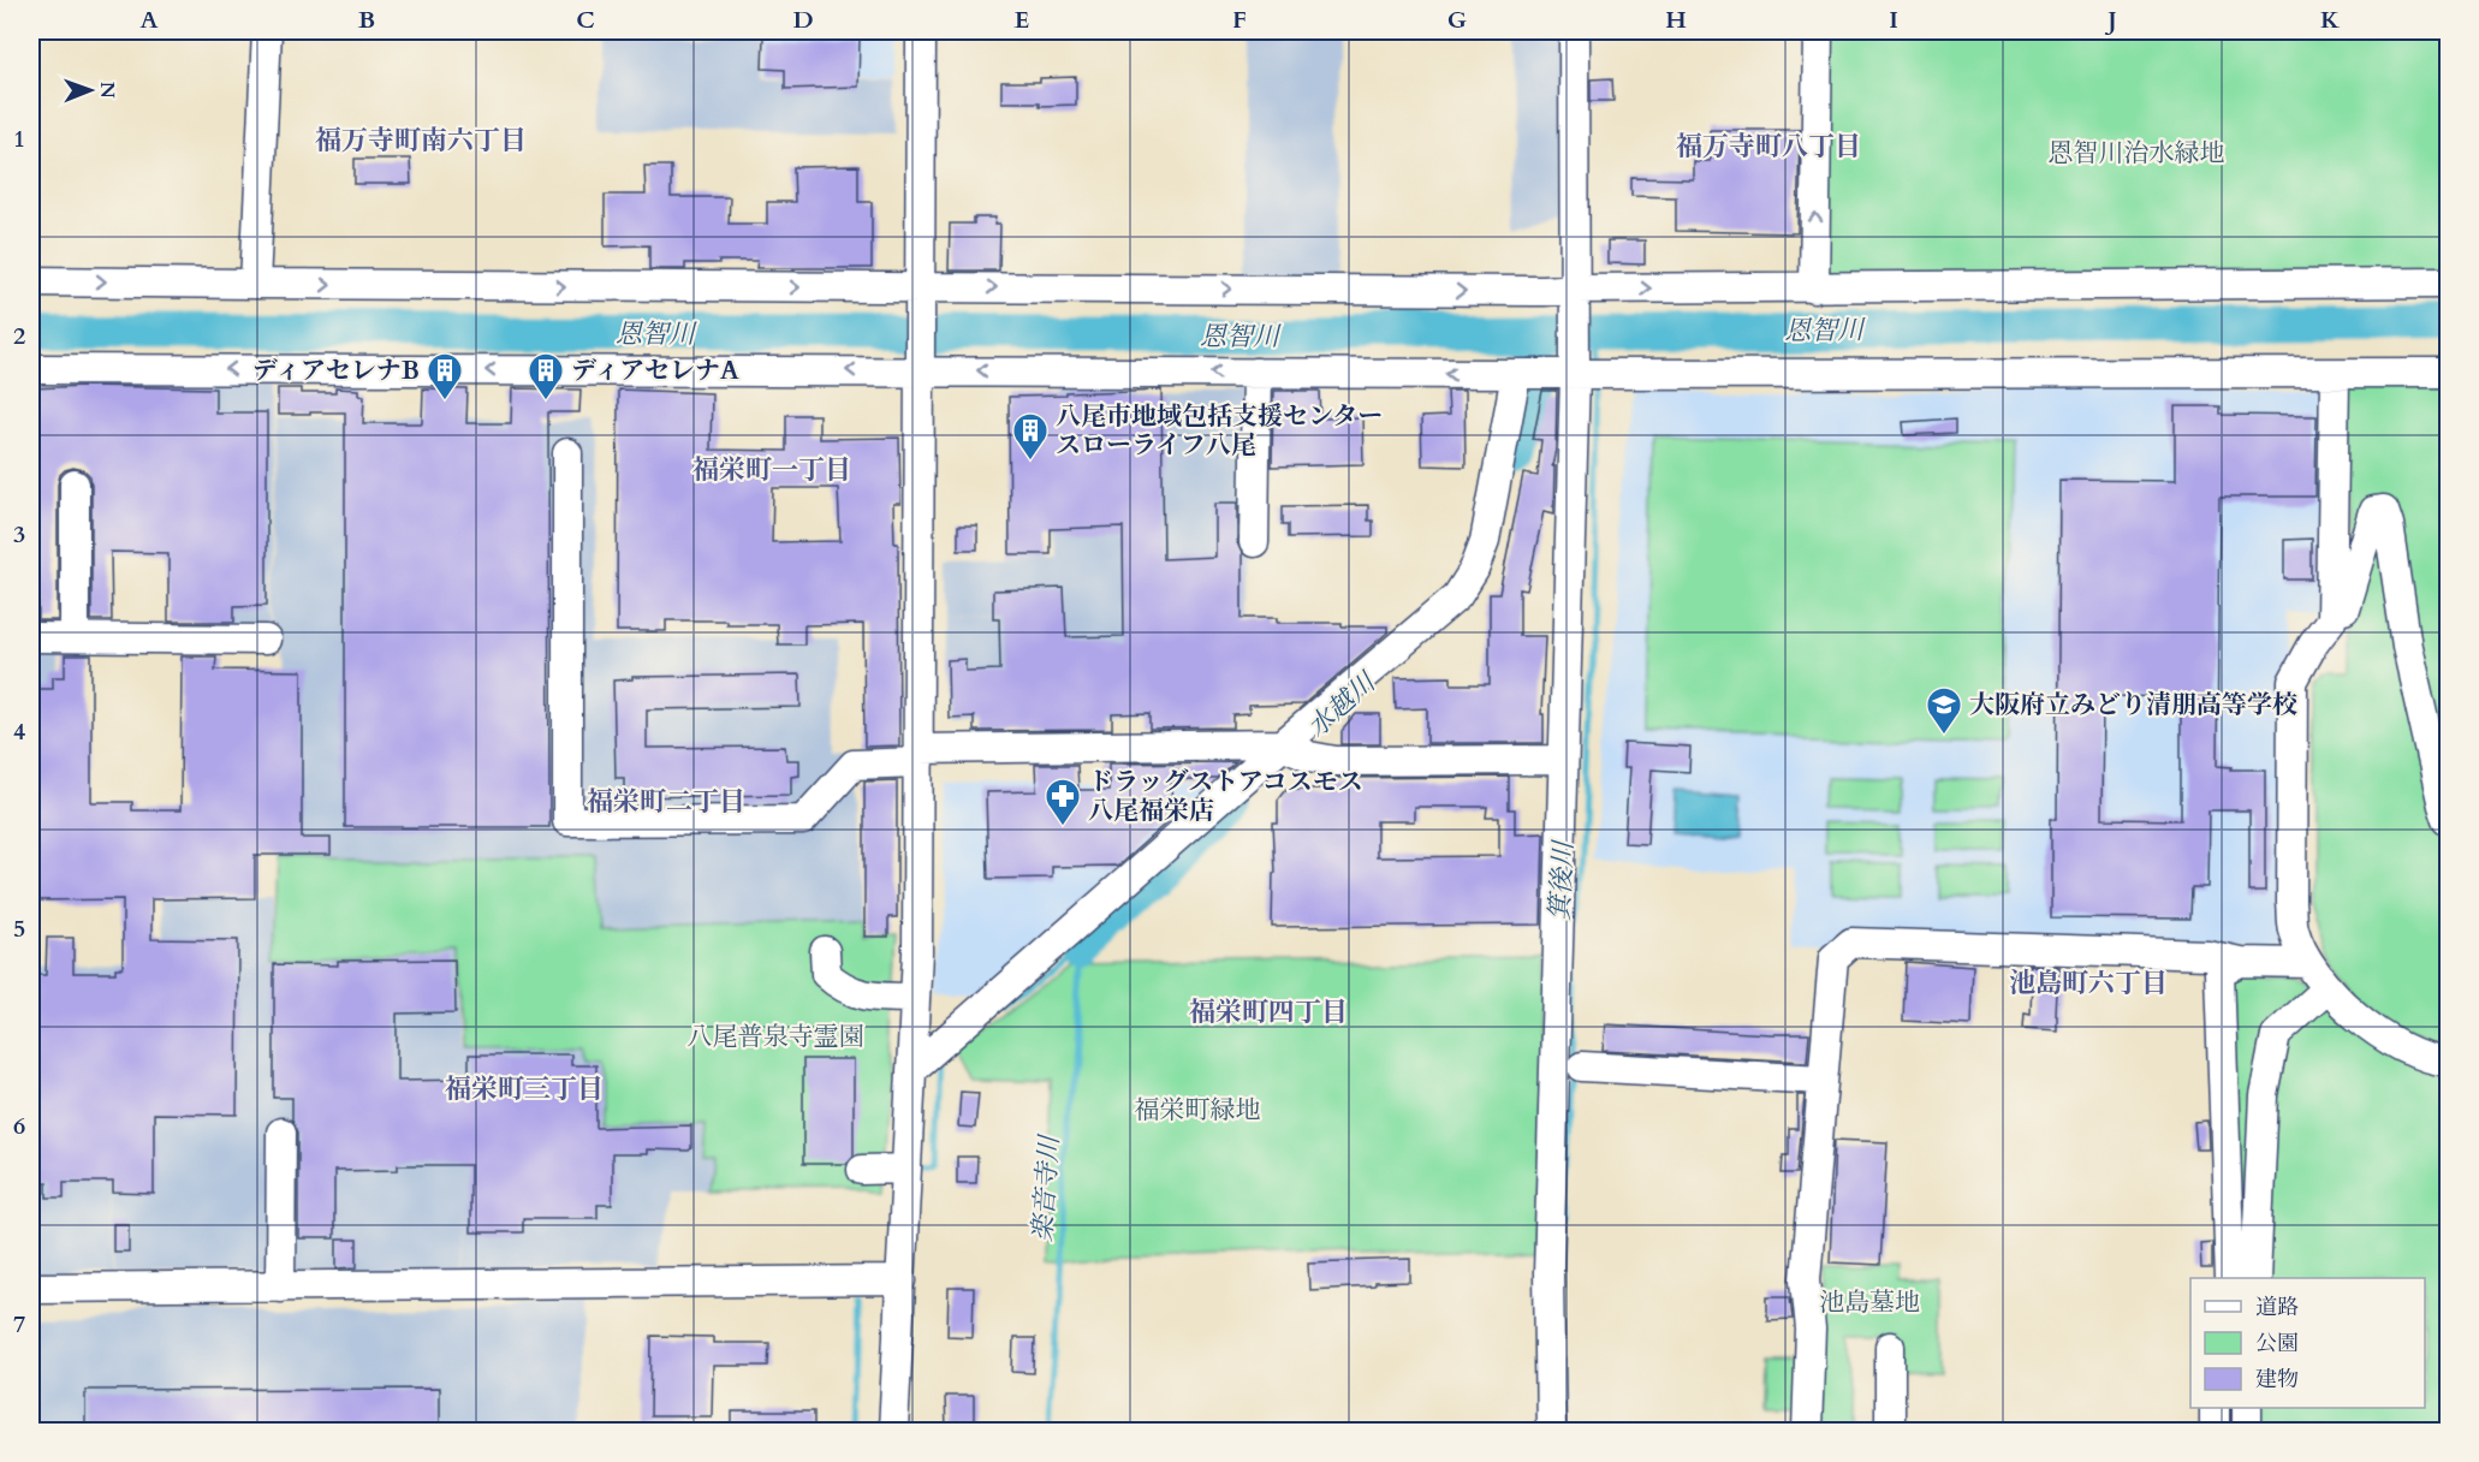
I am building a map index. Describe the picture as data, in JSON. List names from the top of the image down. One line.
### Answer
{"districts":["福万寺町南六丁目","福万寺町八丁目","福栄町一丁目","福栄町二丁目","池島町六丁目","福栄町四丁目","福栄町三丁目"],"water":["恩智川","水越川","箕後川","楽音寺川"],"parks":["恩智川治水緑地","八尾普泉寺霊園","福栄町緑地","池島墓地"],"places":{"building":["ディアセレナB","ディアセレナA","八尾市地域包括支援センター スローライフ八尾"],"school or university":["大阪府立みどり清朋高等学校"],"pharmacy":["ドラッグストアコスモス 八尾福栄店"]},"legend":["道路","公園","建物"],"north":"right","grid":{"columns":["A","B","C","D","E","F","G","H","I","J","K"],"rows":["1","2","3","4","5","6","7"]}}
